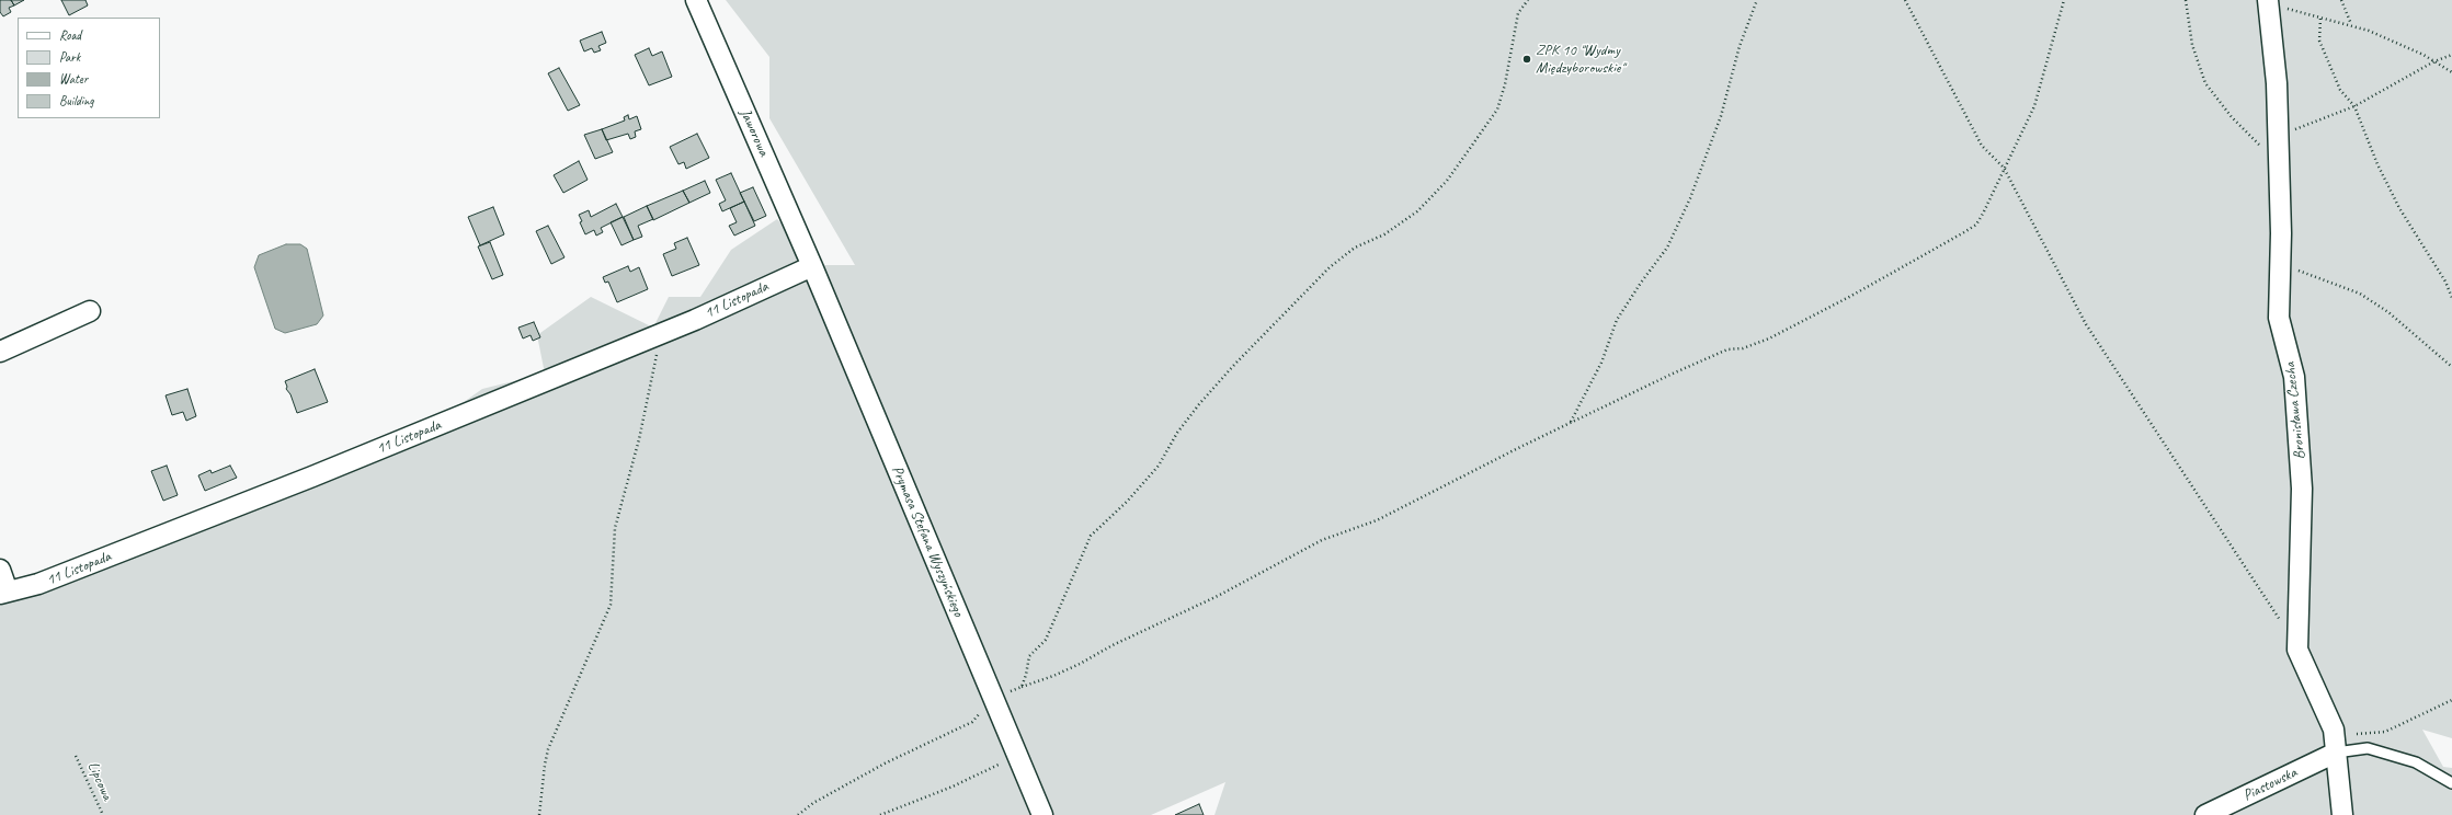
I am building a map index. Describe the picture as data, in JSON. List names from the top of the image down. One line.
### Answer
{"streets":{"street":["Jaworowa","11 Listopada","Bronisława Czecha","Prymasa Stefana Wyszyńskiego","Piastowska"],"path":["Lipcowa"]},"crossings":[["Jaworowa","11 Listopada"],["Jaworowa","Prymasa Stefana Wyszyńskiego"],["11 Listopada","Prymasa Stefana Wyszyńskiego"],["Bronisława Czecha","Piastowska"]],"places":["ZPK 10 \"Wydmy Międzyborowskie\""],"legend":["Road","Park","Water","Building"]}
